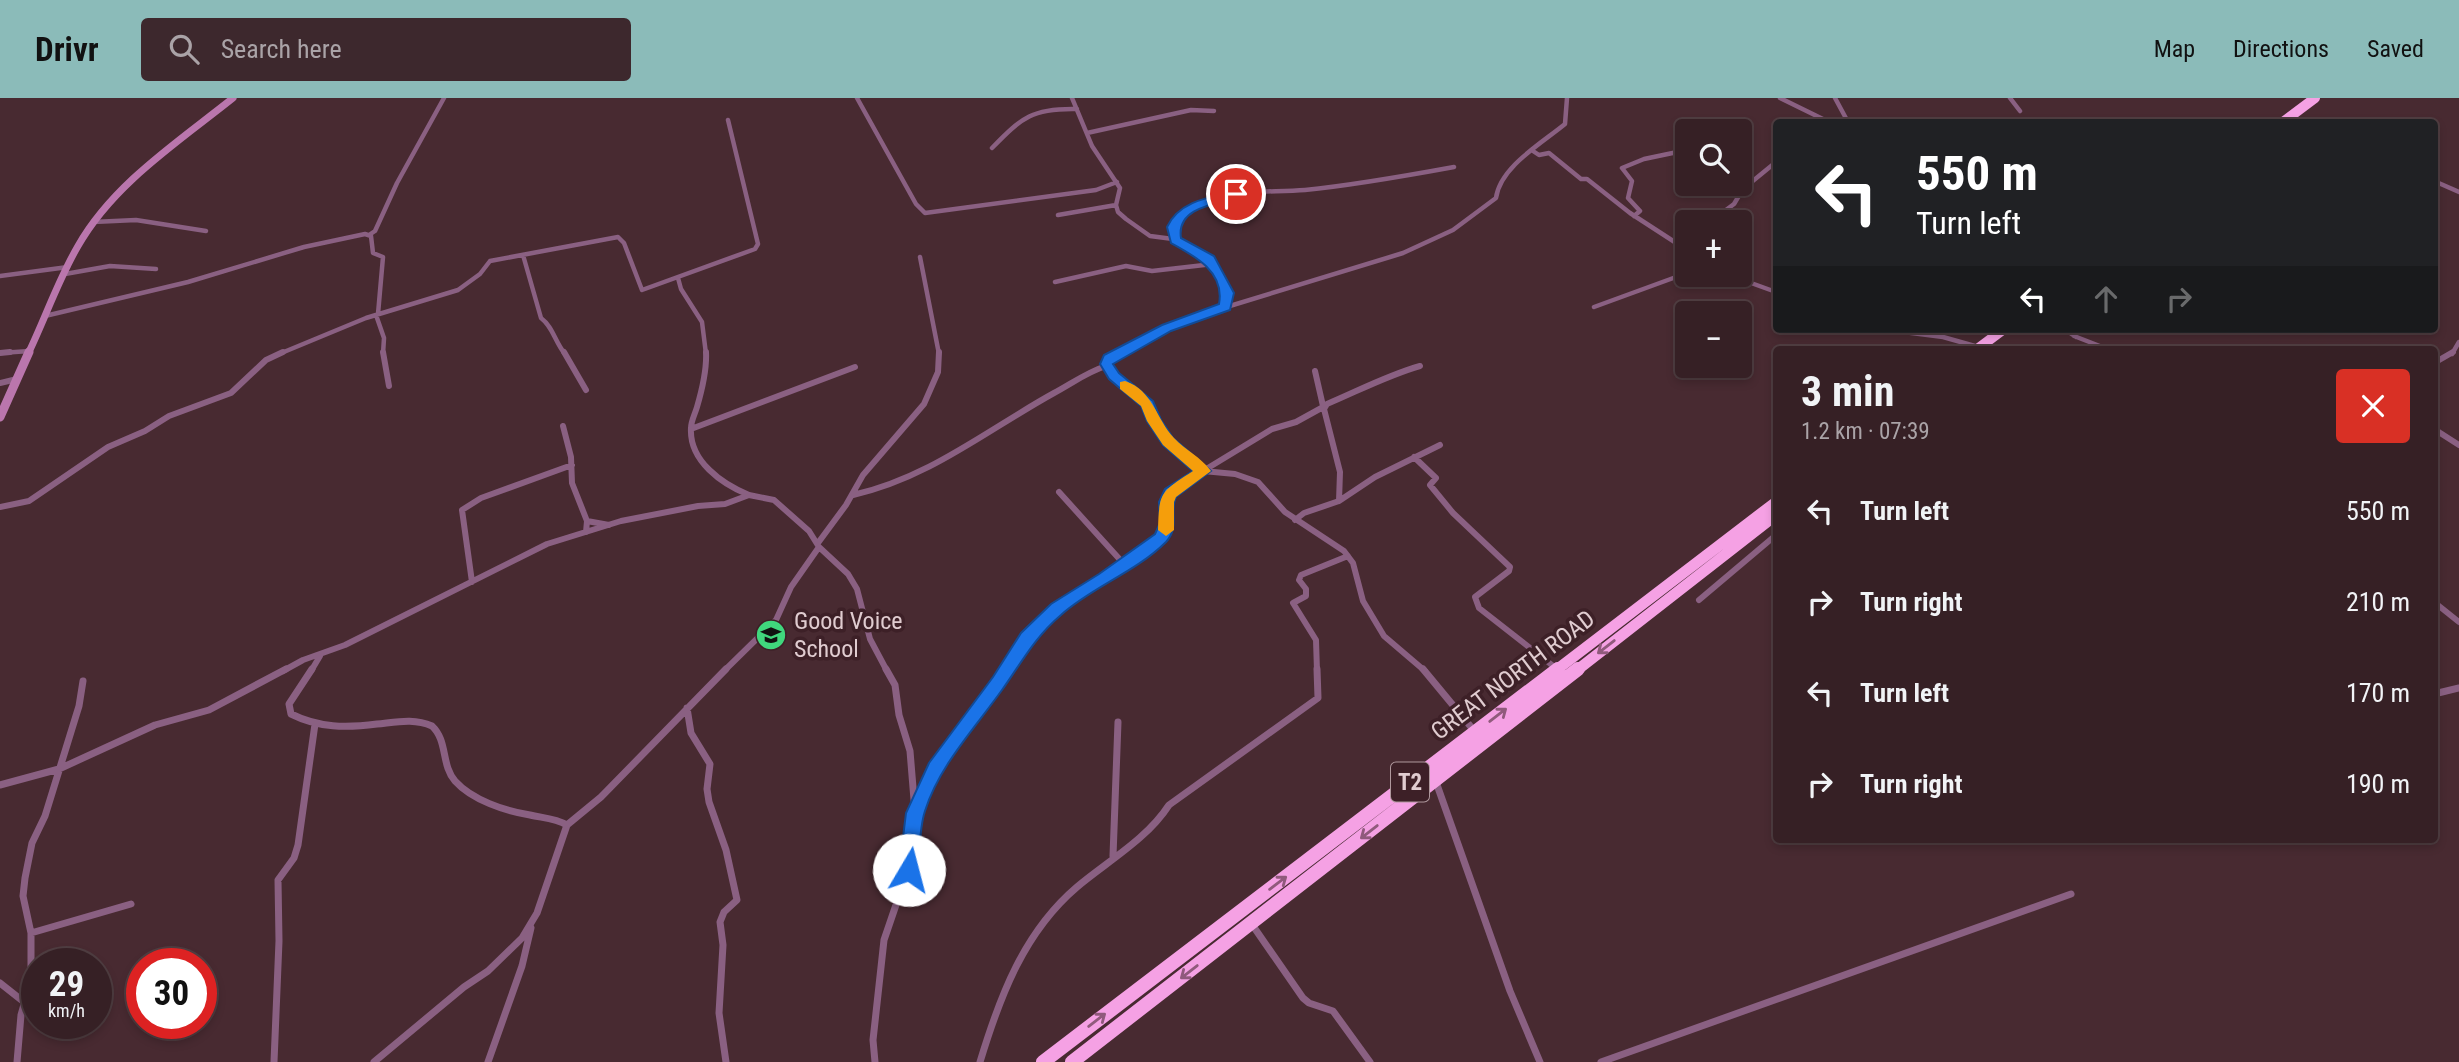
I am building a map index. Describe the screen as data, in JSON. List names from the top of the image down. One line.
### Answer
{"streets":{"highway":["GREAT NORTH ROAD","T2"]},"places":{"school or university":["Good Voice School"]},"page":{"header":"Drivr","search":"Search here","nav":["Map","Directions","Saved"],"map_buttons":["+","−"],"turn":["550 m","Turn left"],"heading":["3 min","1.2 km · 07:39"],"list":[{"name":"Turn left","value":"550 m"},{"name":"Turn right","value":"210 m"},{"name":"Turn left","value":"170 m"},{"name":"Turn right","value":"190 m"}],"speed":"29 km/h","limit":"30"}}
